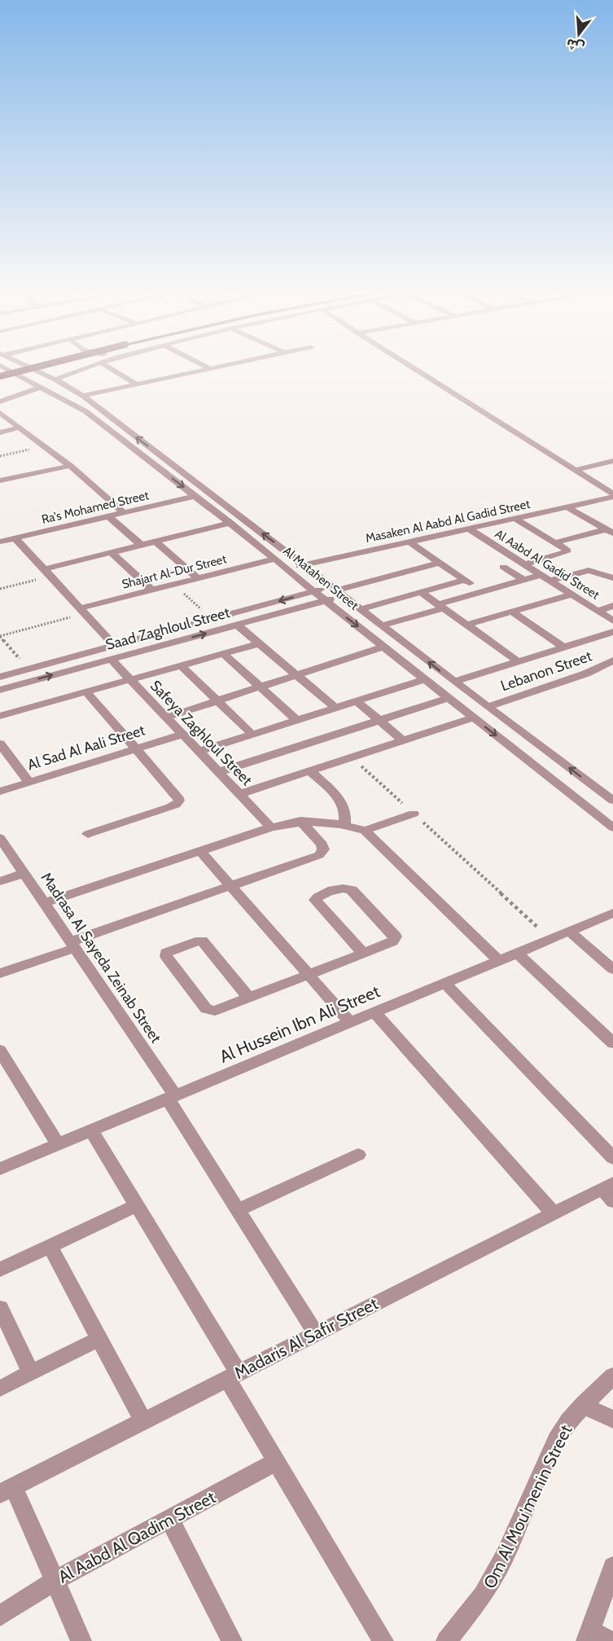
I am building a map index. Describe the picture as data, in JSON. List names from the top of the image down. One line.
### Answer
{"streets":{"street":["Ra's Mohamed Street","Masaken Al Aabd Al Gadid Street","Al Aabd Al Gadid Street","Shajart Al-Dur Street","Al Matahen Street","Saad Zaghloul Street","Lebanon Street","Safeya Zaghloul Street","Al Sad Al Aali Street","Madrasa Al Sayeda Zeinab Street","Al Hussein Ibn Ali Street","Madaris Al Safir Street","Om Al Mou'menin Street","Al Aabd Al Qadim Street"]},"crossings":[["Ra's Mohamed Street","Al Matahen Street"],["Masaken Al Aabd Al Gadid Street","Al Aabd Al Gadid Street"],["Masaken Al Aabd Al Gadid Street","Al Matahen Street"],["Shajart Al-Dur Street","Al Matahen Street"],["Al Matahen Street","Saad Zaghloul Street"],["Al Matahen Street","Lebanon Street"],["Saad Zaghloul Street","Safeya Zaghloul Street"],["Safeya Zaghloul Street","Al Sad Al Aali Street"],["Madrasa Al Sayeda Zeinab Street","Al Hussein Ibn Ali Street"],["Madrasa Al Sayeda Zeinab Street","Madaris Al Safir Street"]],"north":"bottom"}
